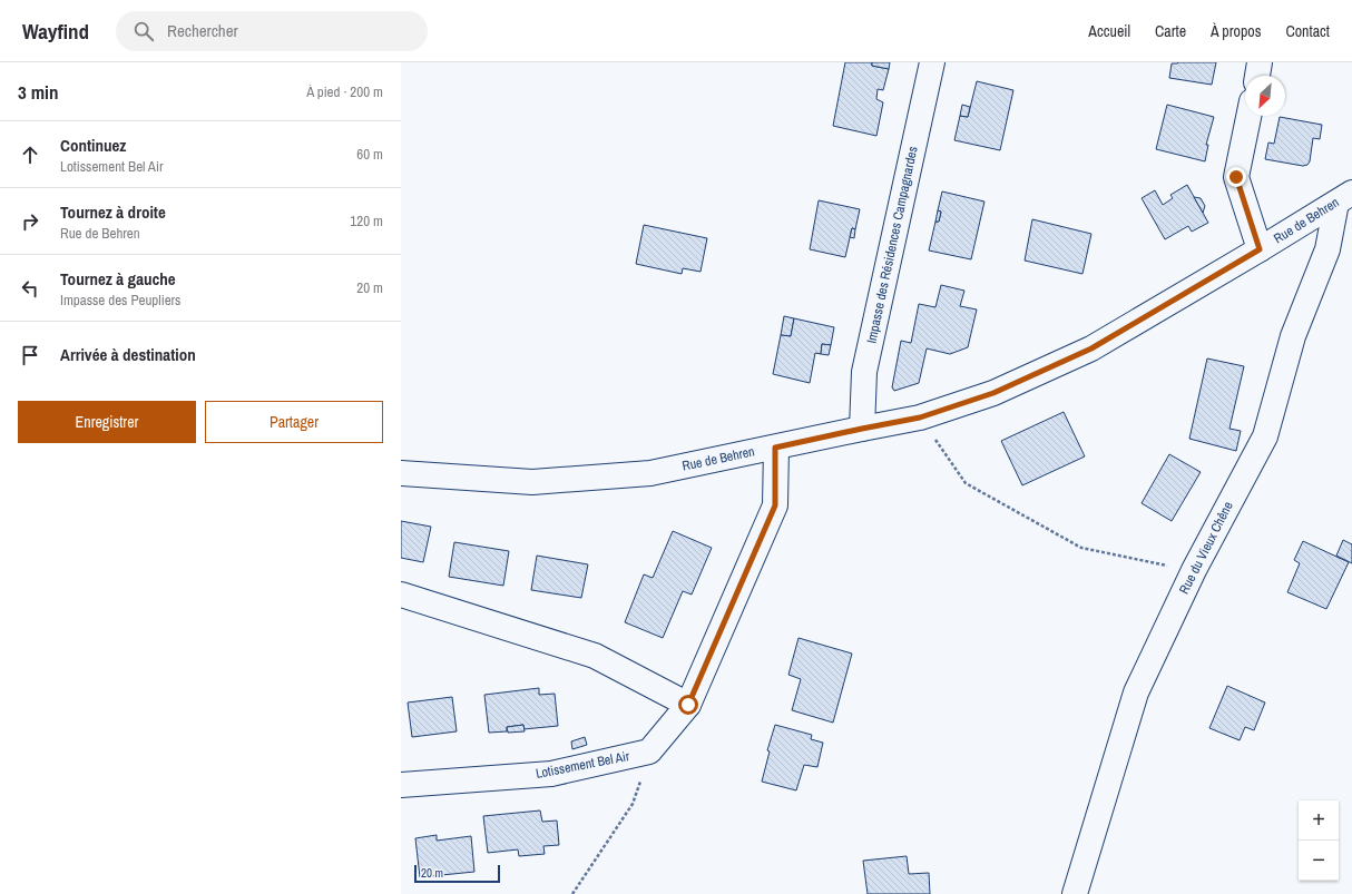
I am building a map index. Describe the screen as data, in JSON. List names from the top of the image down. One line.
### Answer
{"streets":{"street":["Rue de Behren","Impasse des Résidences Campagnardes","Rue du Vieux Chêne","Lotissement Bel Air"]},"crossings":[["Rue de Behren","Impasse des Résidences Campagnardes"],["Rue de Behren","Rue du Vieux Chêne"]],"scale_bar":"20 m","north":"bottom left","page":{"header":"Wayfind","search":"Rechercher","nav":["Accueil","Carte","À propos","Contact"],"heading":["3 min","À pied · 200 m"],"list":[["Continuez","Lotissement Bel Air","60 m"],["Tournez à droite","Rue de Behren","120 m"],["Tournez à gauche","Impasse des Peupliers","20 m"],"Arrivée à destination"],"buttons":["Enregistrer","Partager"],"map_buttons":["+","−"],"scale":"20 m"}}
